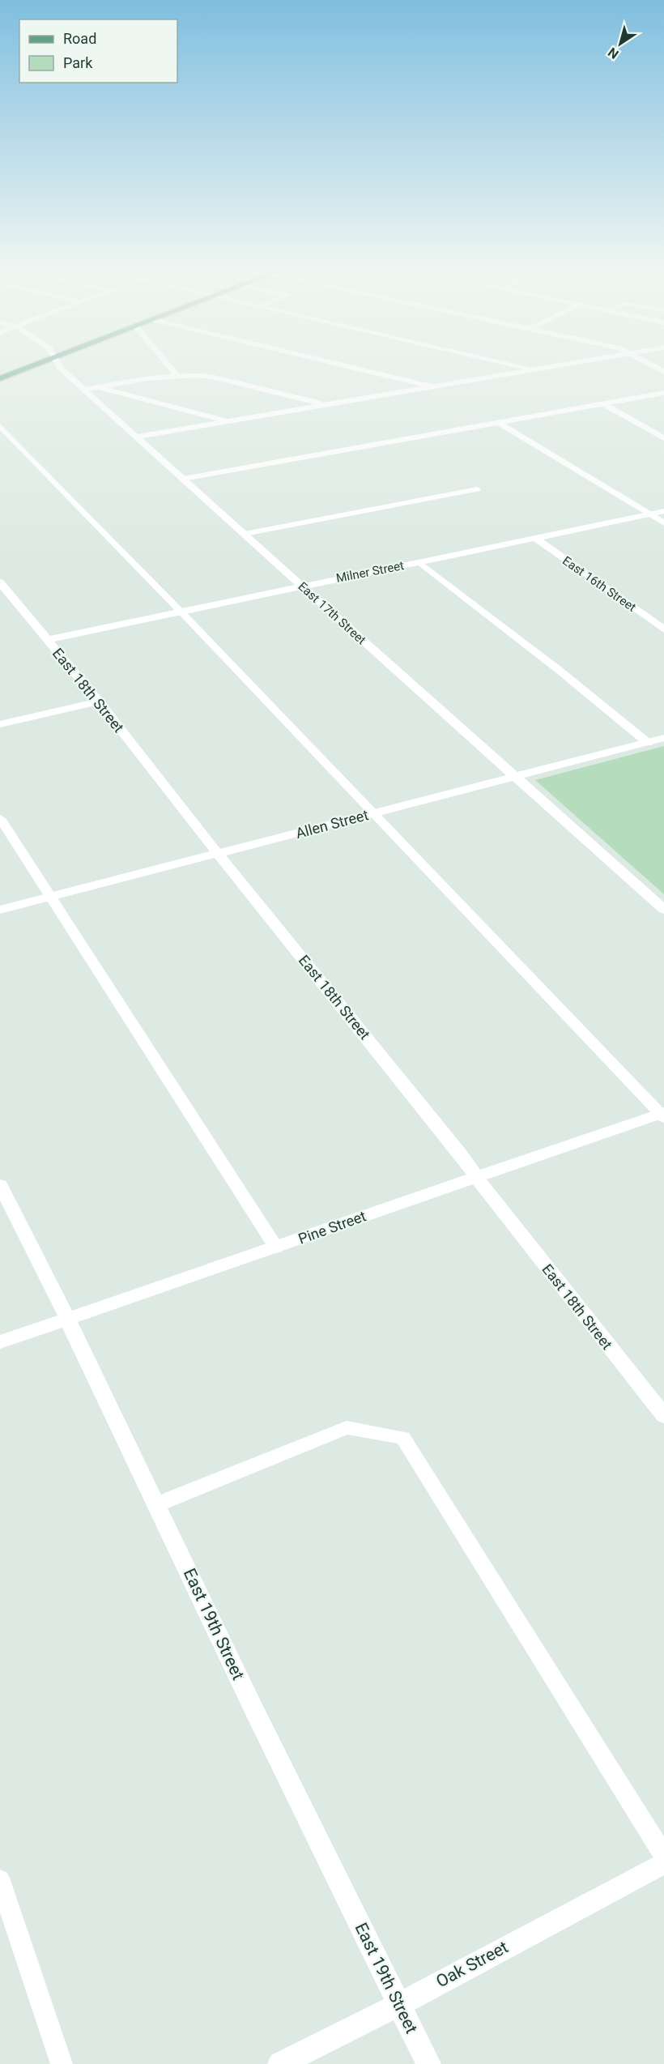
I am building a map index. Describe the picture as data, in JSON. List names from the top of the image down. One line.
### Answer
{"streets":{"street":["Milner Street","East 16th Street","East 17th Street","East 18th Street","Allen Street","Pine Street","East 19th Street","Oak Street"]},"crossings":[["Milner Street","East 16th Street"],["Milner Street","East 17th Street"],["Milner Street","East 18th Street"],["East 17th Street","Allen Street"],["East 18th Street","Allen Street"],["East 18th Street","Pine Street"],["Pine Street","East 19th Street"],["East 19th Street","Oak Street"]],"legend":["Road","Park"],"north":"bottom left"}
